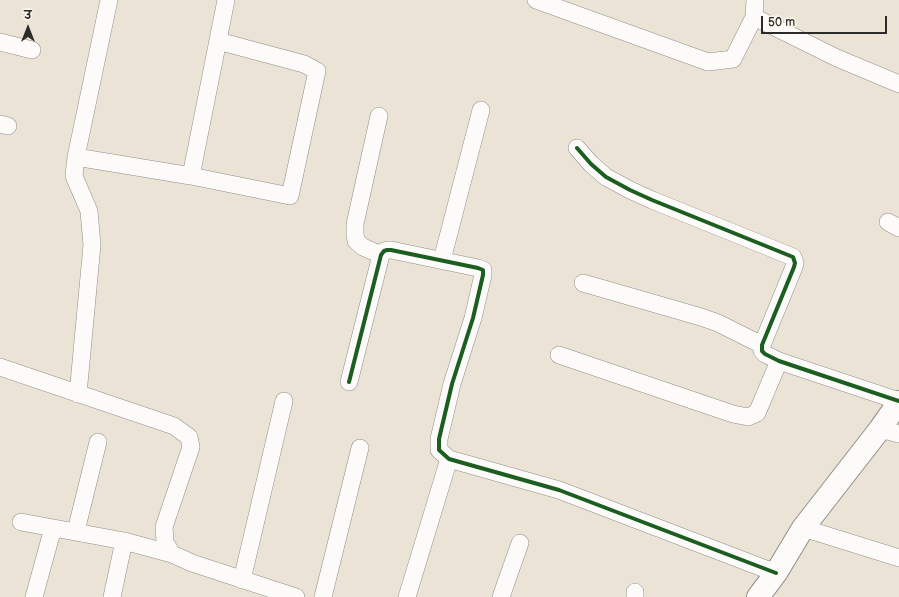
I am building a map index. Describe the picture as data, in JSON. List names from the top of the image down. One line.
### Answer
{"scale_bar":"50 m","north":"top"}
